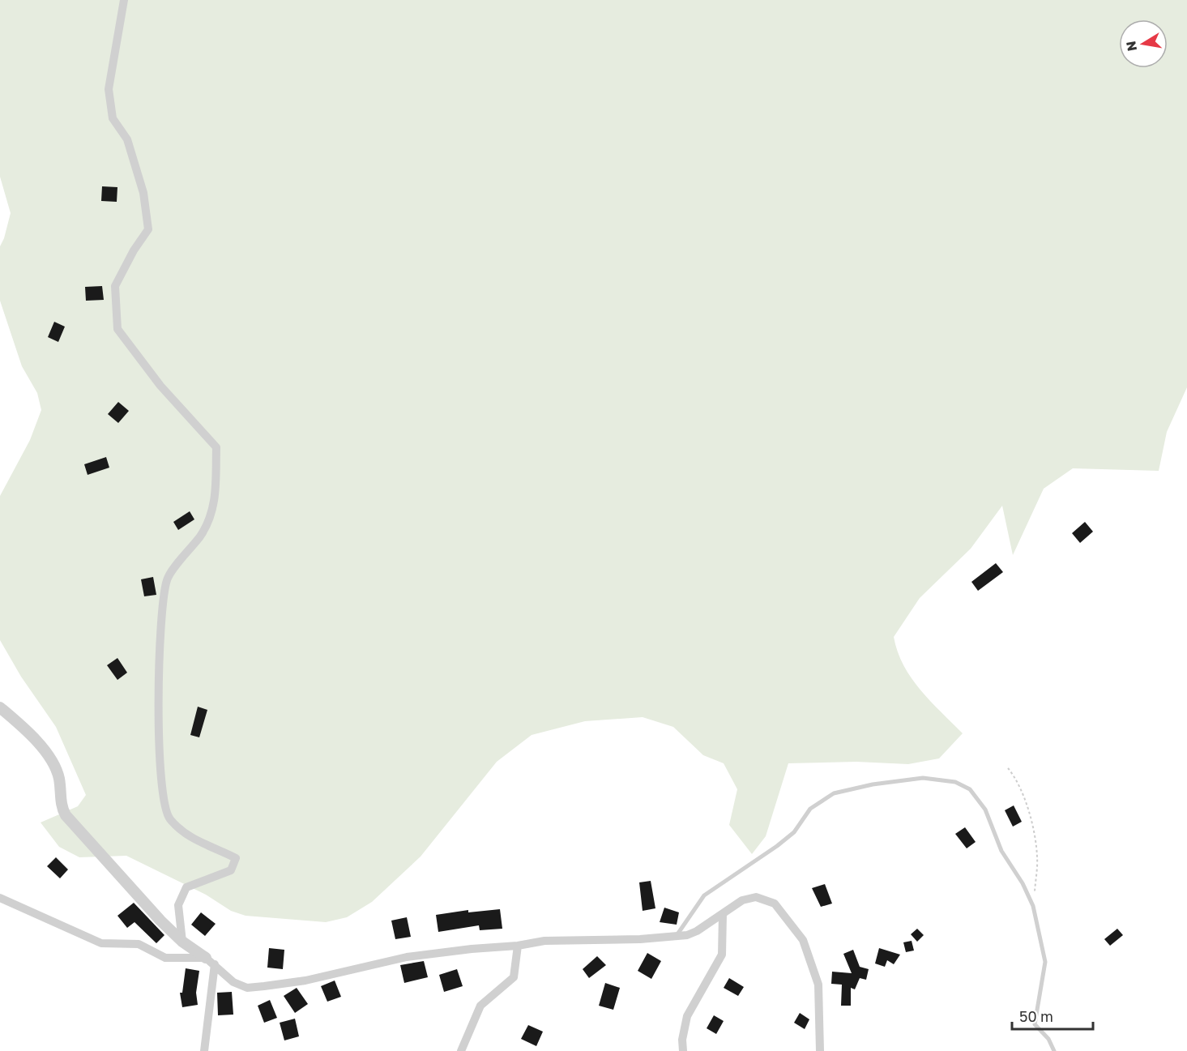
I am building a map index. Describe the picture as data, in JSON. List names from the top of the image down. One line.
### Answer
{"scale_bar":"50 m","north":"left"}
